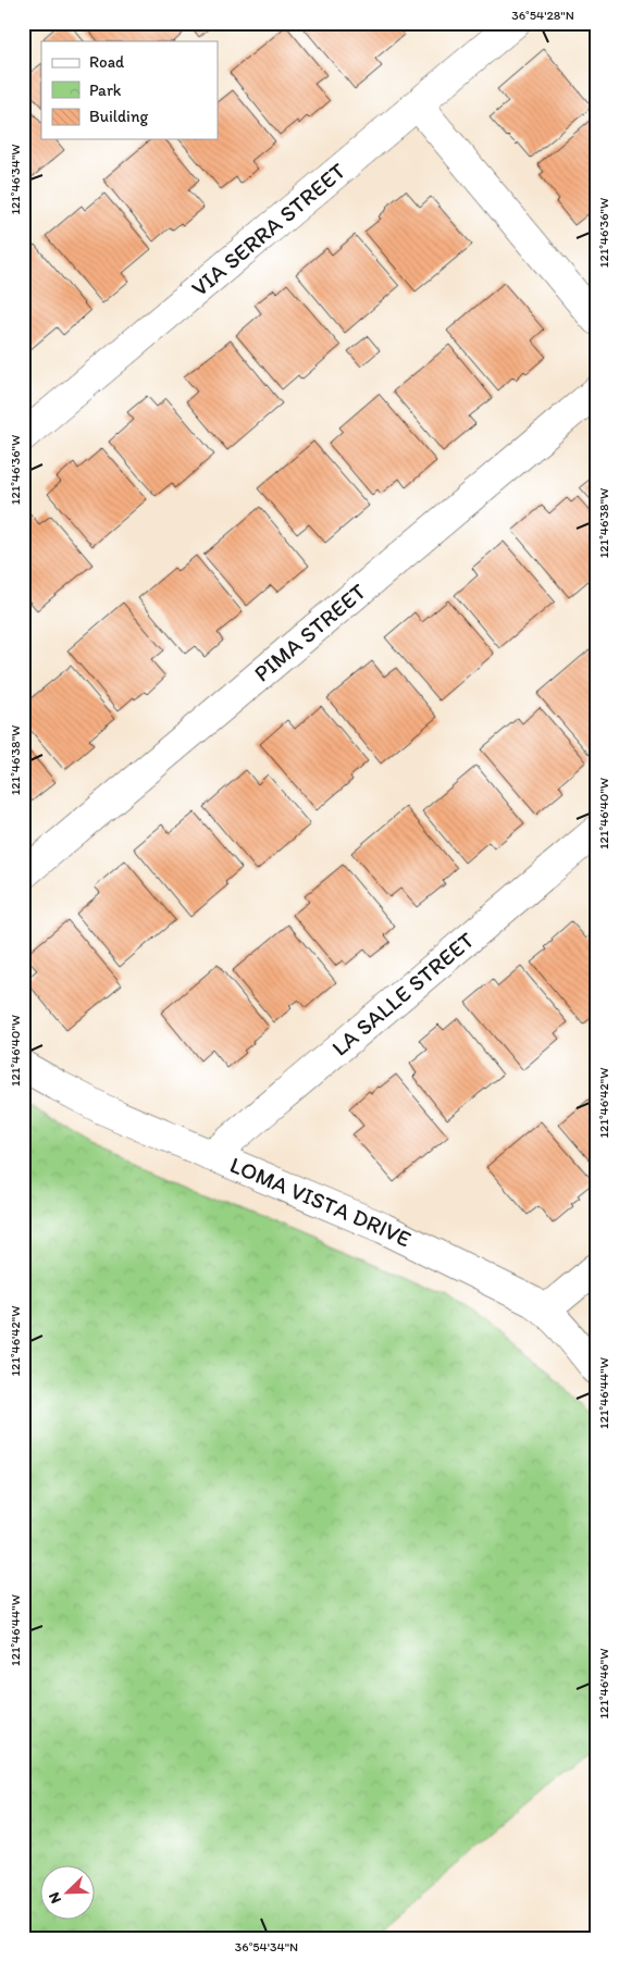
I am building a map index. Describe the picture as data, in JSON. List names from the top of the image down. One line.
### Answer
{"streets":{"street":["VIA SERRA STREET","PIMA STREET","LA SALLE STREET","LOMA VISTA DRIVE"]},"crossings":[["LA SALLE STREET","LOMA VISTA DRIVE"]],"legend":["Road","Park","Building"],"north":"bottom left","coordinates":["36°54'28\"N","121°46'34\"W","121°46'36\"W","121°46'38\"W","121°46'40\"W","121°46'42\"W","121°46'44\"W","121°46'46\"W","36°54'34\"N"]}
